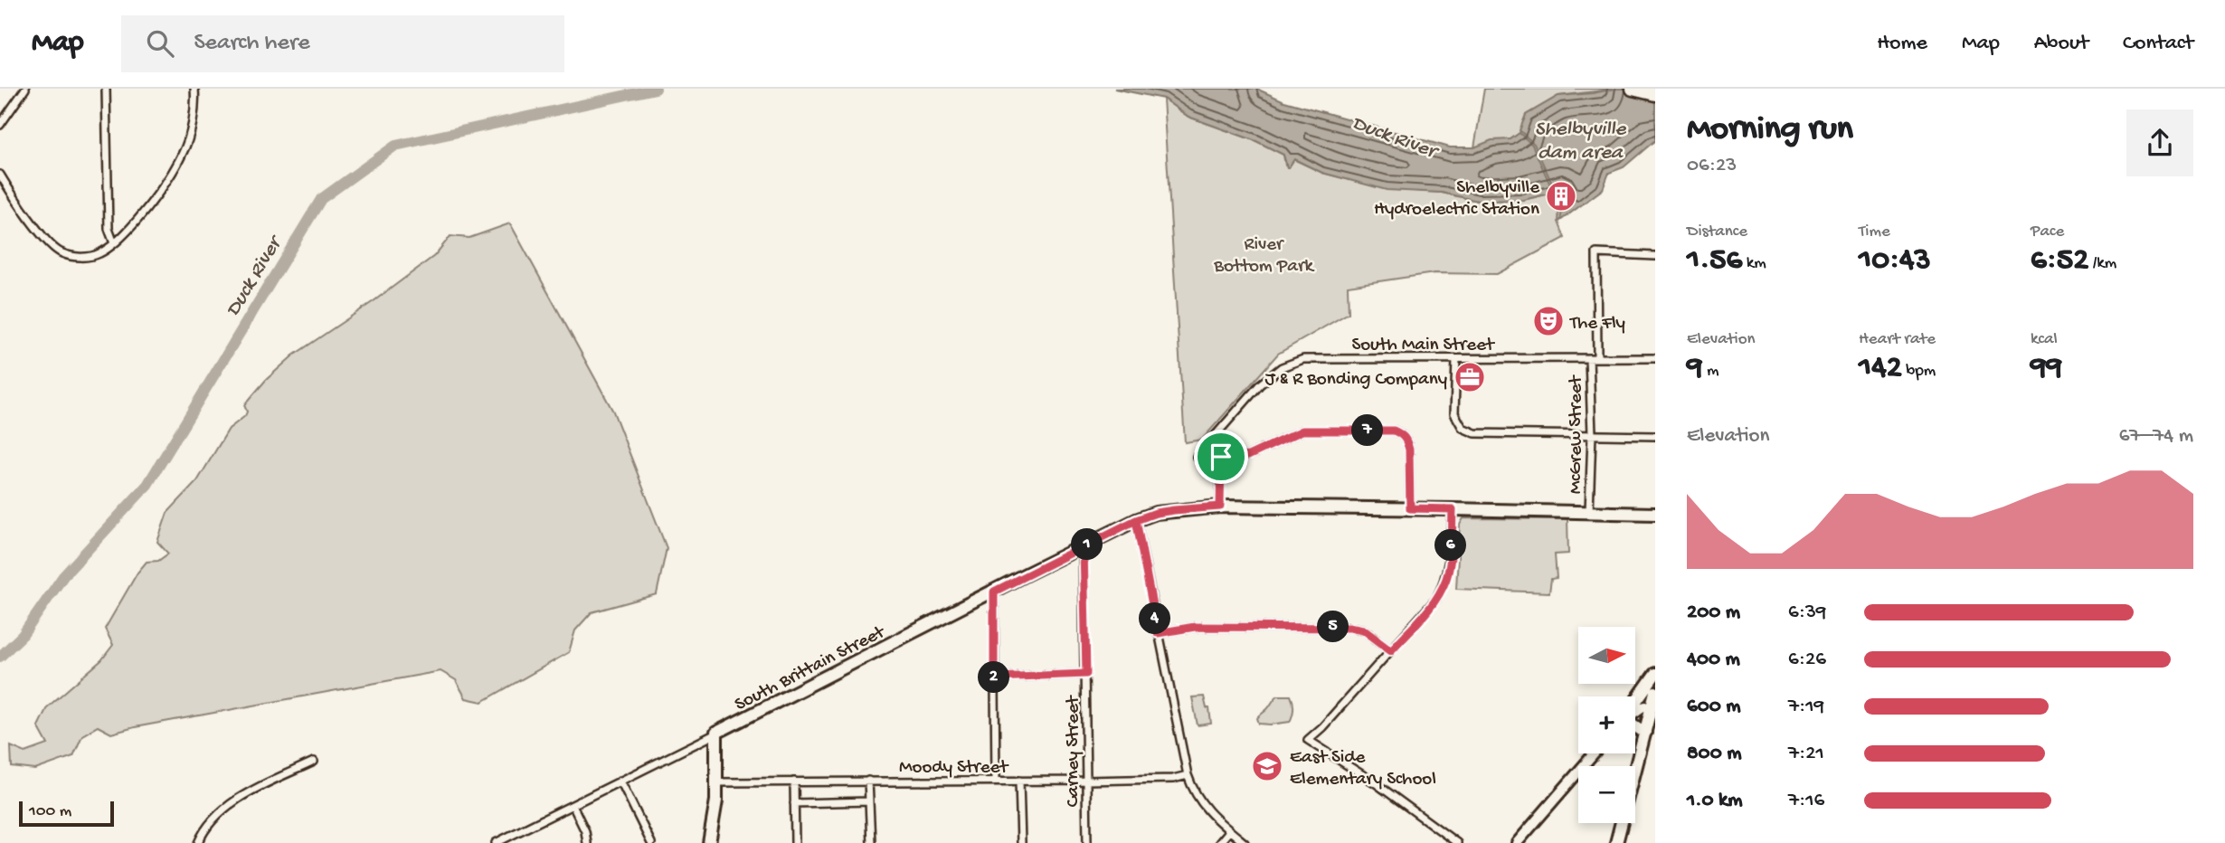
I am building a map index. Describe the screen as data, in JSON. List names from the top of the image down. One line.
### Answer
{"streets":{"main road":["South Brittain Street"],"street":["South Main Street","McGrew Street","Carney Street","Moody Street"]},"crossings":[["South Main Street","McGrew Street"],["McGrew Street","South Brittain Street"],["South Brittain Street","Carney Street"],["Carney Street","Moody Street"]],"water":["Shelbyville dam area","Duck River"],"parks":["River Bottom Park"],"places":{"building":["Shelbyville Hydroelectric Station"],"theatre":["The Fly"],"office":["J & R Bonding Company"],"school or university":["East Side Elementary School"]},"scale_bar":"100 m","north":"right","page":{"header":"Map","search":"Search here","nav":["Home","Map","About","Contact"],"heading":["Morning run","06:23"],"stats":[["Distance","1.56 km"],["Time","10:43"],["Pace","6:52 /km"],["Elevation","9 m"],["Heart rate","142 bpm"],["kcal","99"]],"chart":["Elevation","67–74 m"],"pins":["7","1","6","4","5","2"],"list":[{"name":"200 m","note":"6:39"},{"name":"400 m","note":"6:26"},{"name":"600 m","note":"7:19"},{"name":"800 m","note":"7:21"},{"name":"1.0 km","note":"7:16"}],"map_buttons":["+","−"],"scale":"100 m"}}
